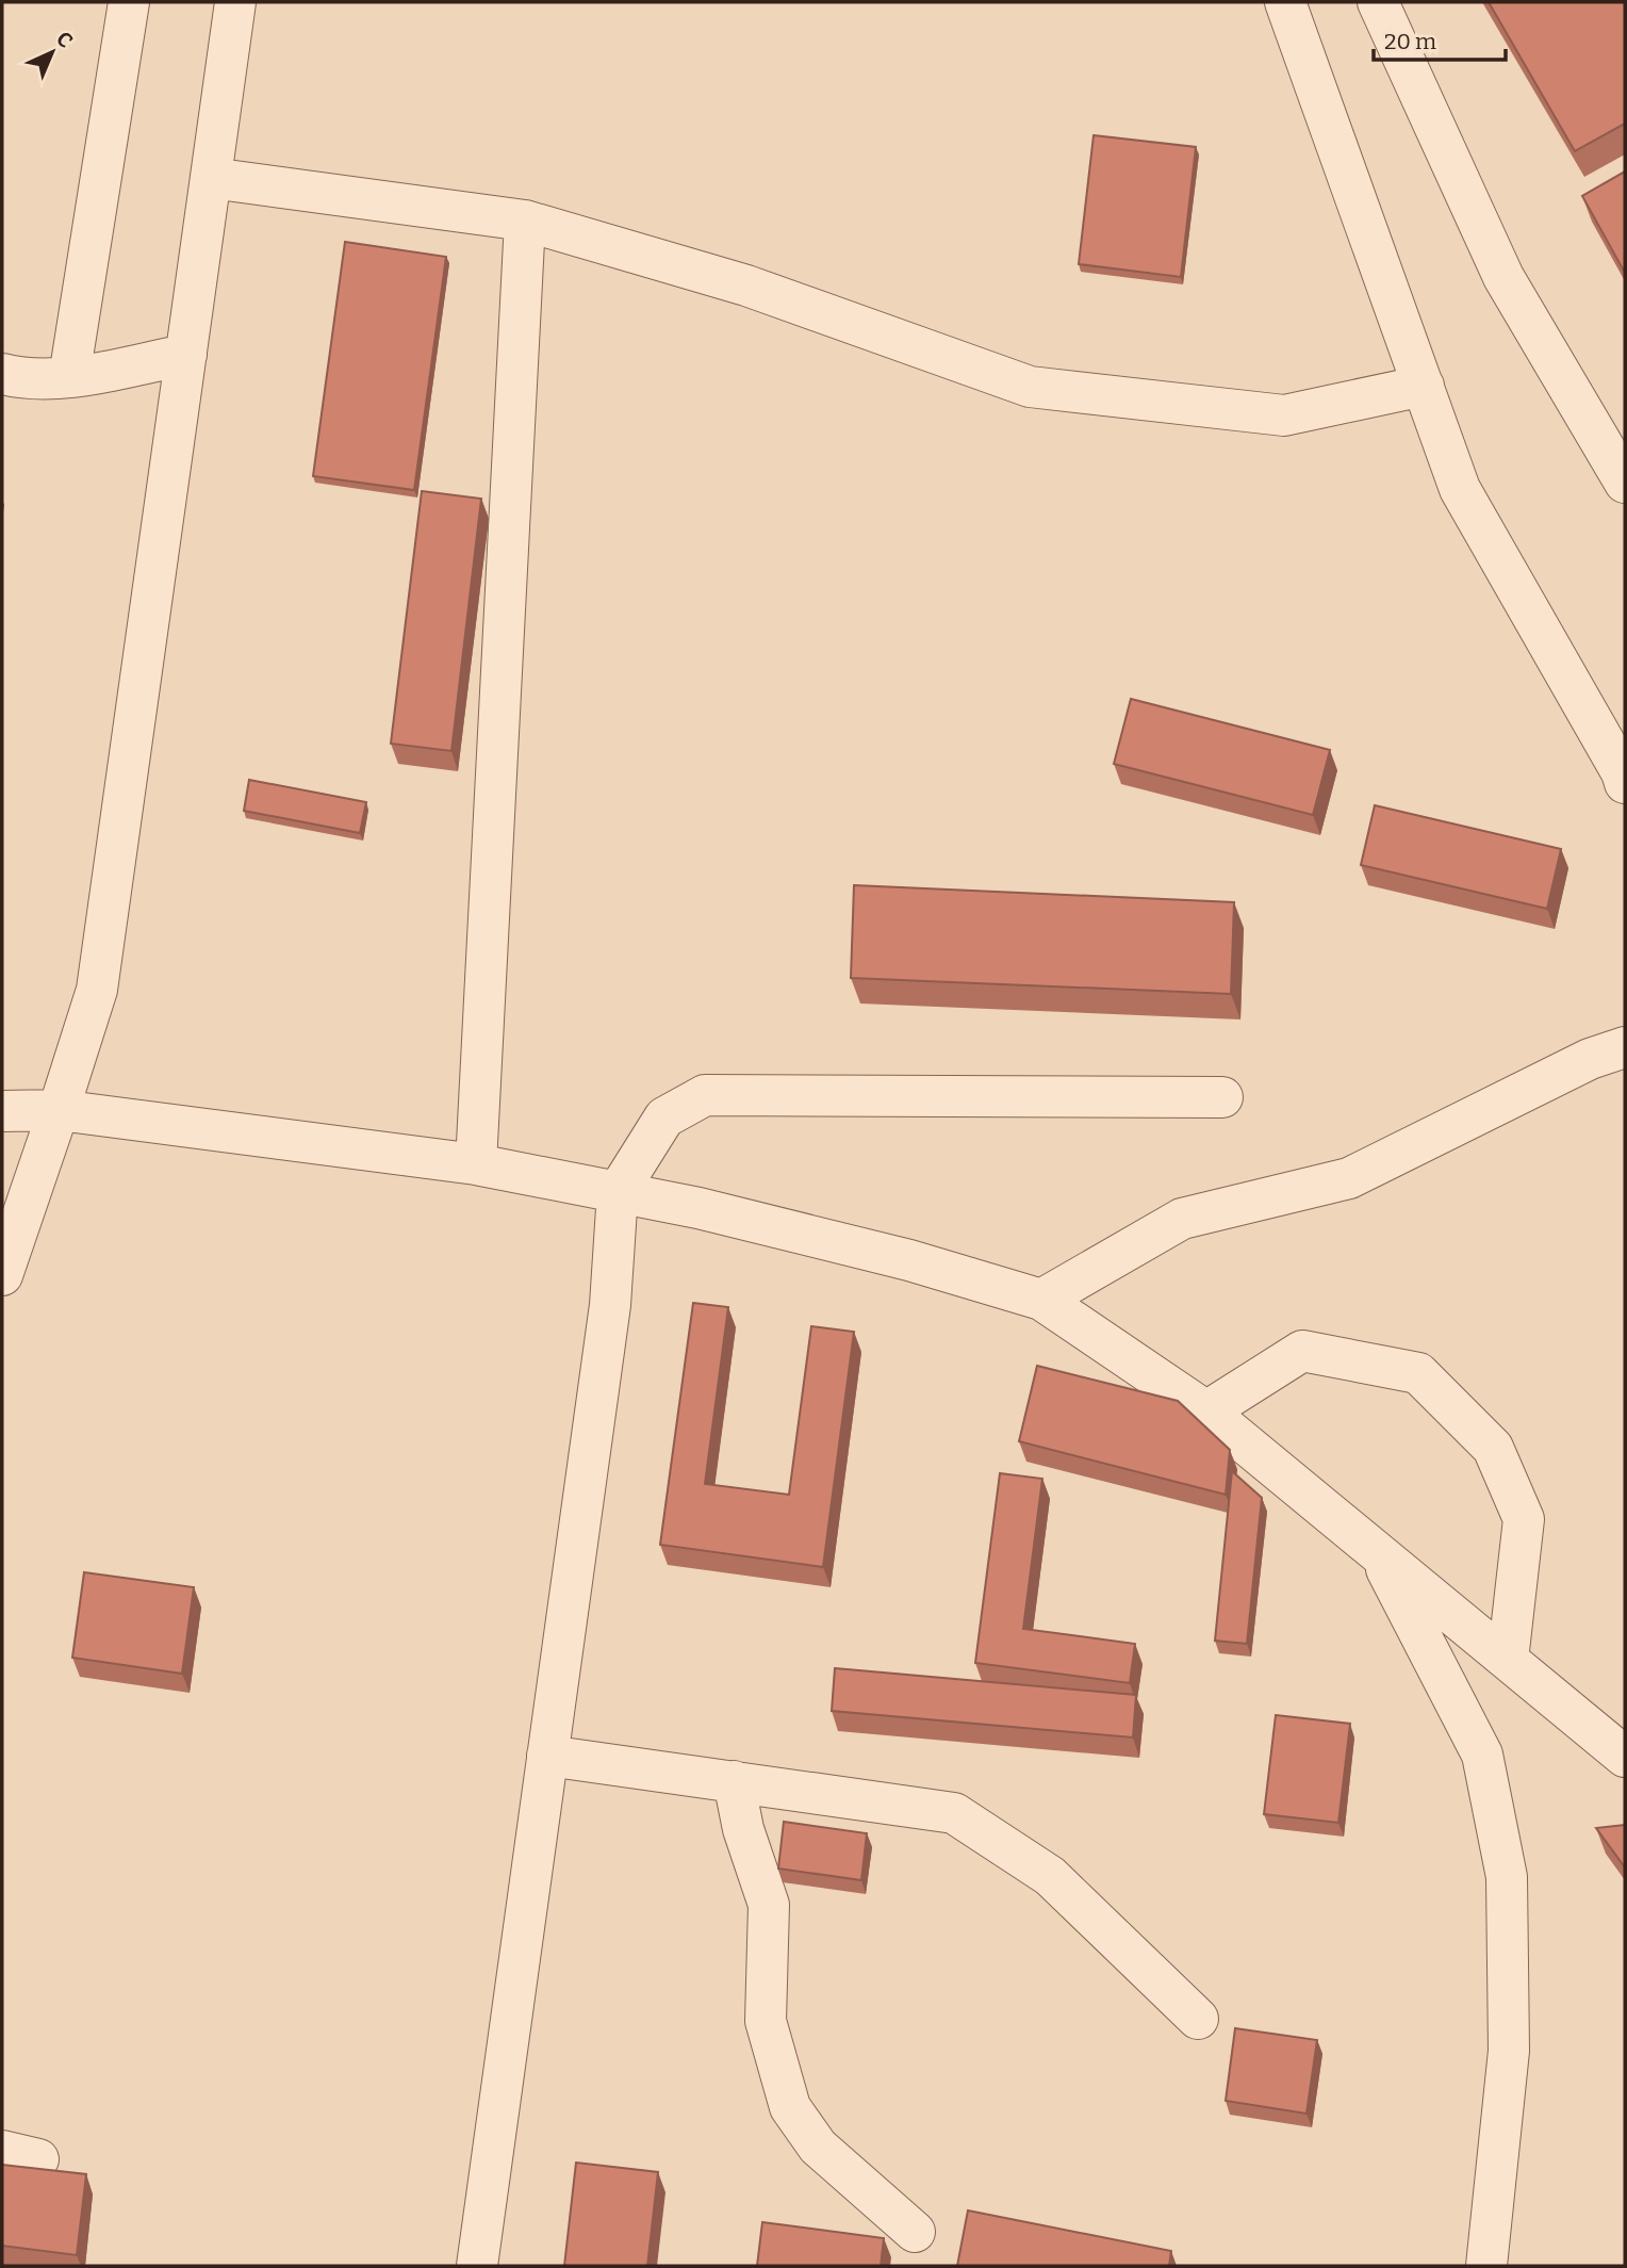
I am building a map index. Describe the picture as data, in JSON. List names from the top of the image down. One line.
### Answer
{"scale_bar":"20 m","north":"top right"}
